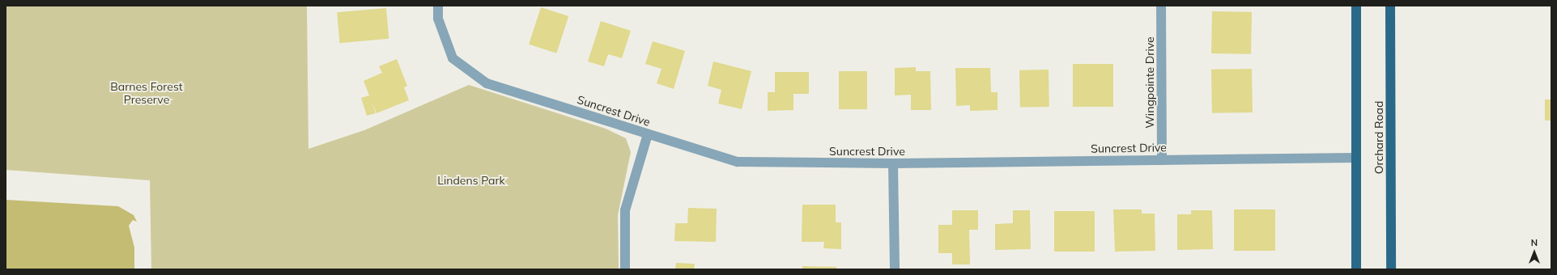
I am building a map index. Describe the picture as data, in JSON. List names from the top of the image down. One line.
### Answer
{"streets":{"main road":["Orchard Road"],"street":["Wingpointe Drive","Suncrest Drive"]},"crossings":[["Wingpointe Drive","Suncrest Drive"],["Suncrest Drive","Orchard Road"]],"parks":["Barnes Forest Preserve","Lindens Park"],"north":"top"}
